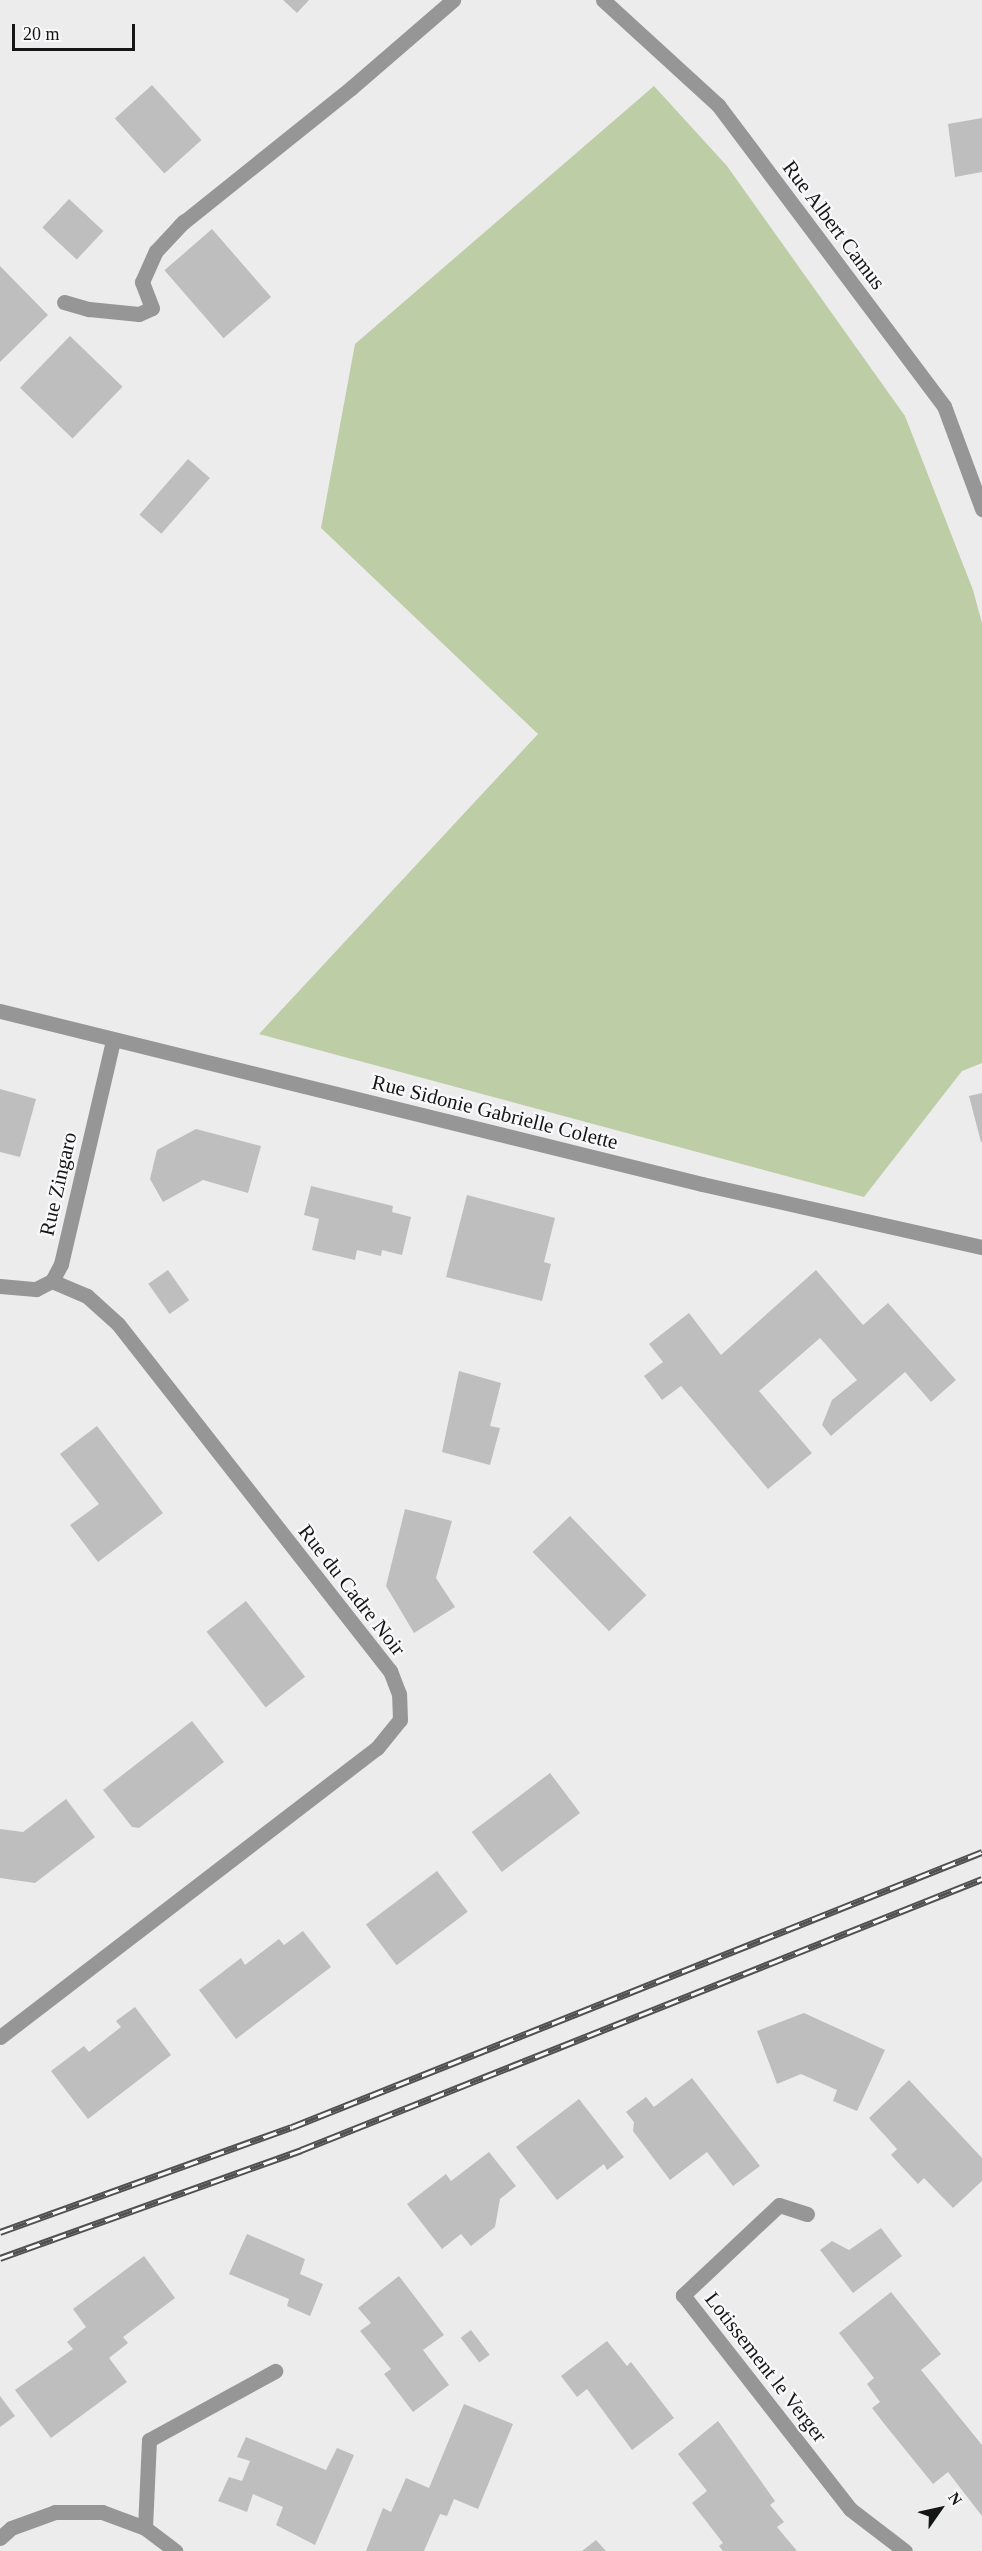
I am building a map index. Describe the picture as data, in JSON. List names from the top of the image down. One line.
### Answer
{"streets":{"street":["Rue Albert Camus","Rue Sidonie Gabrielle Colette","Rue Zingaro","Rue du Cadre Noir","Lotissement le Verger"]},"crossings":[["Rue Sidonie Gabrielle Colette","Rue Zingaro"],["Rue Zingaro","Rue du Cadre Noir"]],"scale_bar":"20 m","north":"top right"}
